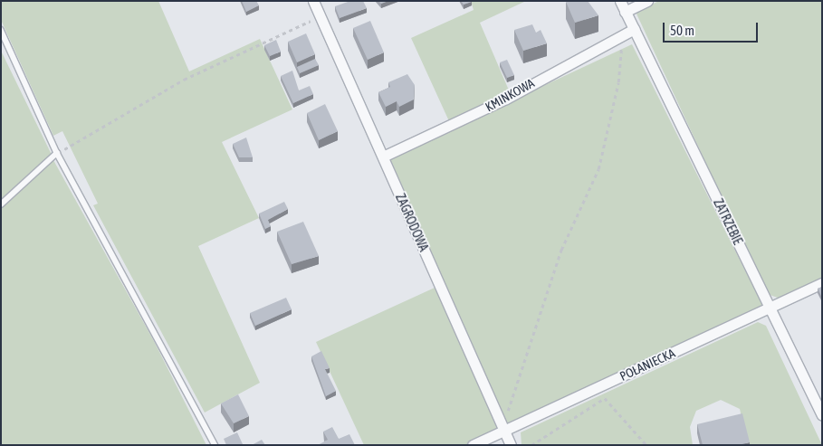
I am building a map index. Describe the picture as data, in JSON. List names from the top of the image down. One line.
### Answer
{"streets":{"street":["KMINKOWA","ZATRZEBIE","ZAGRODOWA","POŁANIECKA"]},"crossings":[["KMINKOWA","ZATRZEBIE"],["KMINKOWA","ZAGRODOWA"],["ZATRZEBIE","POŁANIECKA"],["ZAGRODOWA","POŁANIECKA"]],"scale_bar":"50 m"}
